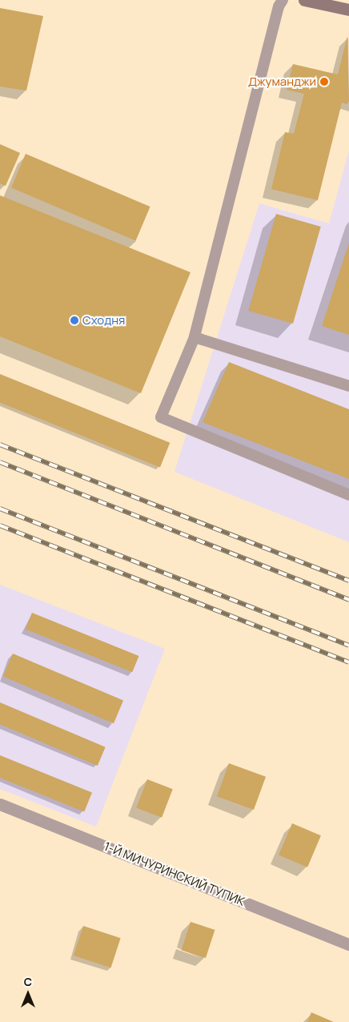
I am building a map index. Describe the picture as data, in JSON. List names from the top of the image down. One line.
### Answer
{"streets":{"street":["1-Й МИЧУРИНСКИЙ ТУПИК"]},"places":["Джуманджи","Сходня"],"north":"top"}
